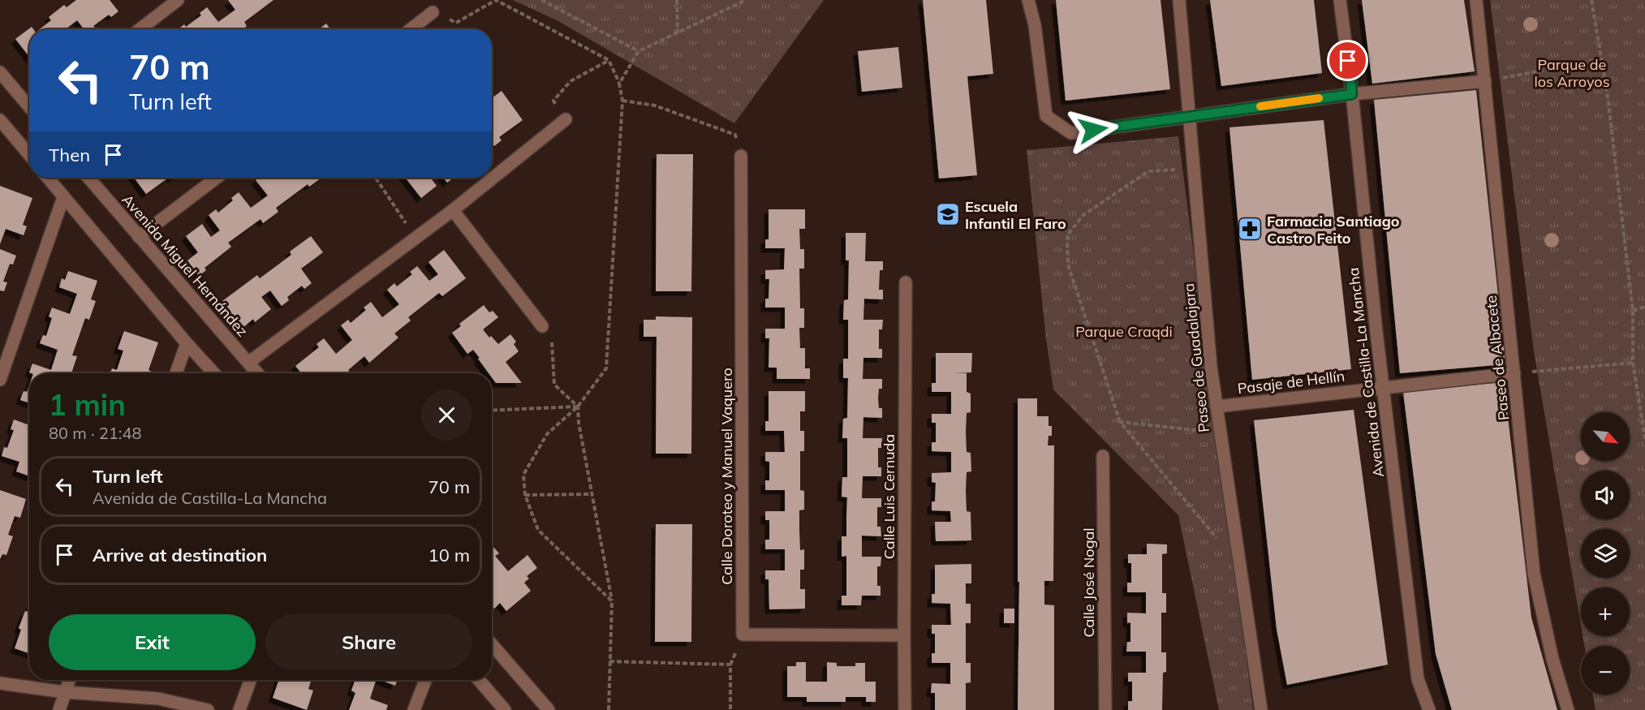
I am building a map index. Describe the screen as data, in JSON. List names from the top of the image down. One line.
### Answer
{"streets":{"street":["Avenida Miguel Hernández","Paseo de Guadalajara","Paseo de Albacete","Avenida de Castilla-La Mancha","Pasaje de Hellín","Calle Doroteo y Manuel Vaquero","Calle Luis Cernuda","Calle José Nogal"]},"crossings":[["Paseo de Guadalajara","Pasaje de Hellín"],["Paseo de Albacete","Pasaje de Hellín"],["Avenida de Castilla-La Mancha","Pasaje de Hellín"],["Calle Doroteo y Manuel Vaquero","Calle Luis Cernuda"]],"parks":["Parque de los Arroyos","Parque Craqdi"],"places":{"school or university":["Escuela Infantil El Faro"],"pharmacy":["Farmacia Santiago Castro Feito"]},"north":"bottom right","page":{"turn":["70 m","Turn left"],"then":"Then","heading":["1 min","80 m · 21:48"],"map_buttons":["+","−"],"list":[{"name":"Turn left","note":"Avenida de Castilla-La Mancha","value":"70 m"},{"name":"Arrive at destination","value":"10 m"}],"buttons":["Exit","Share"]}}
